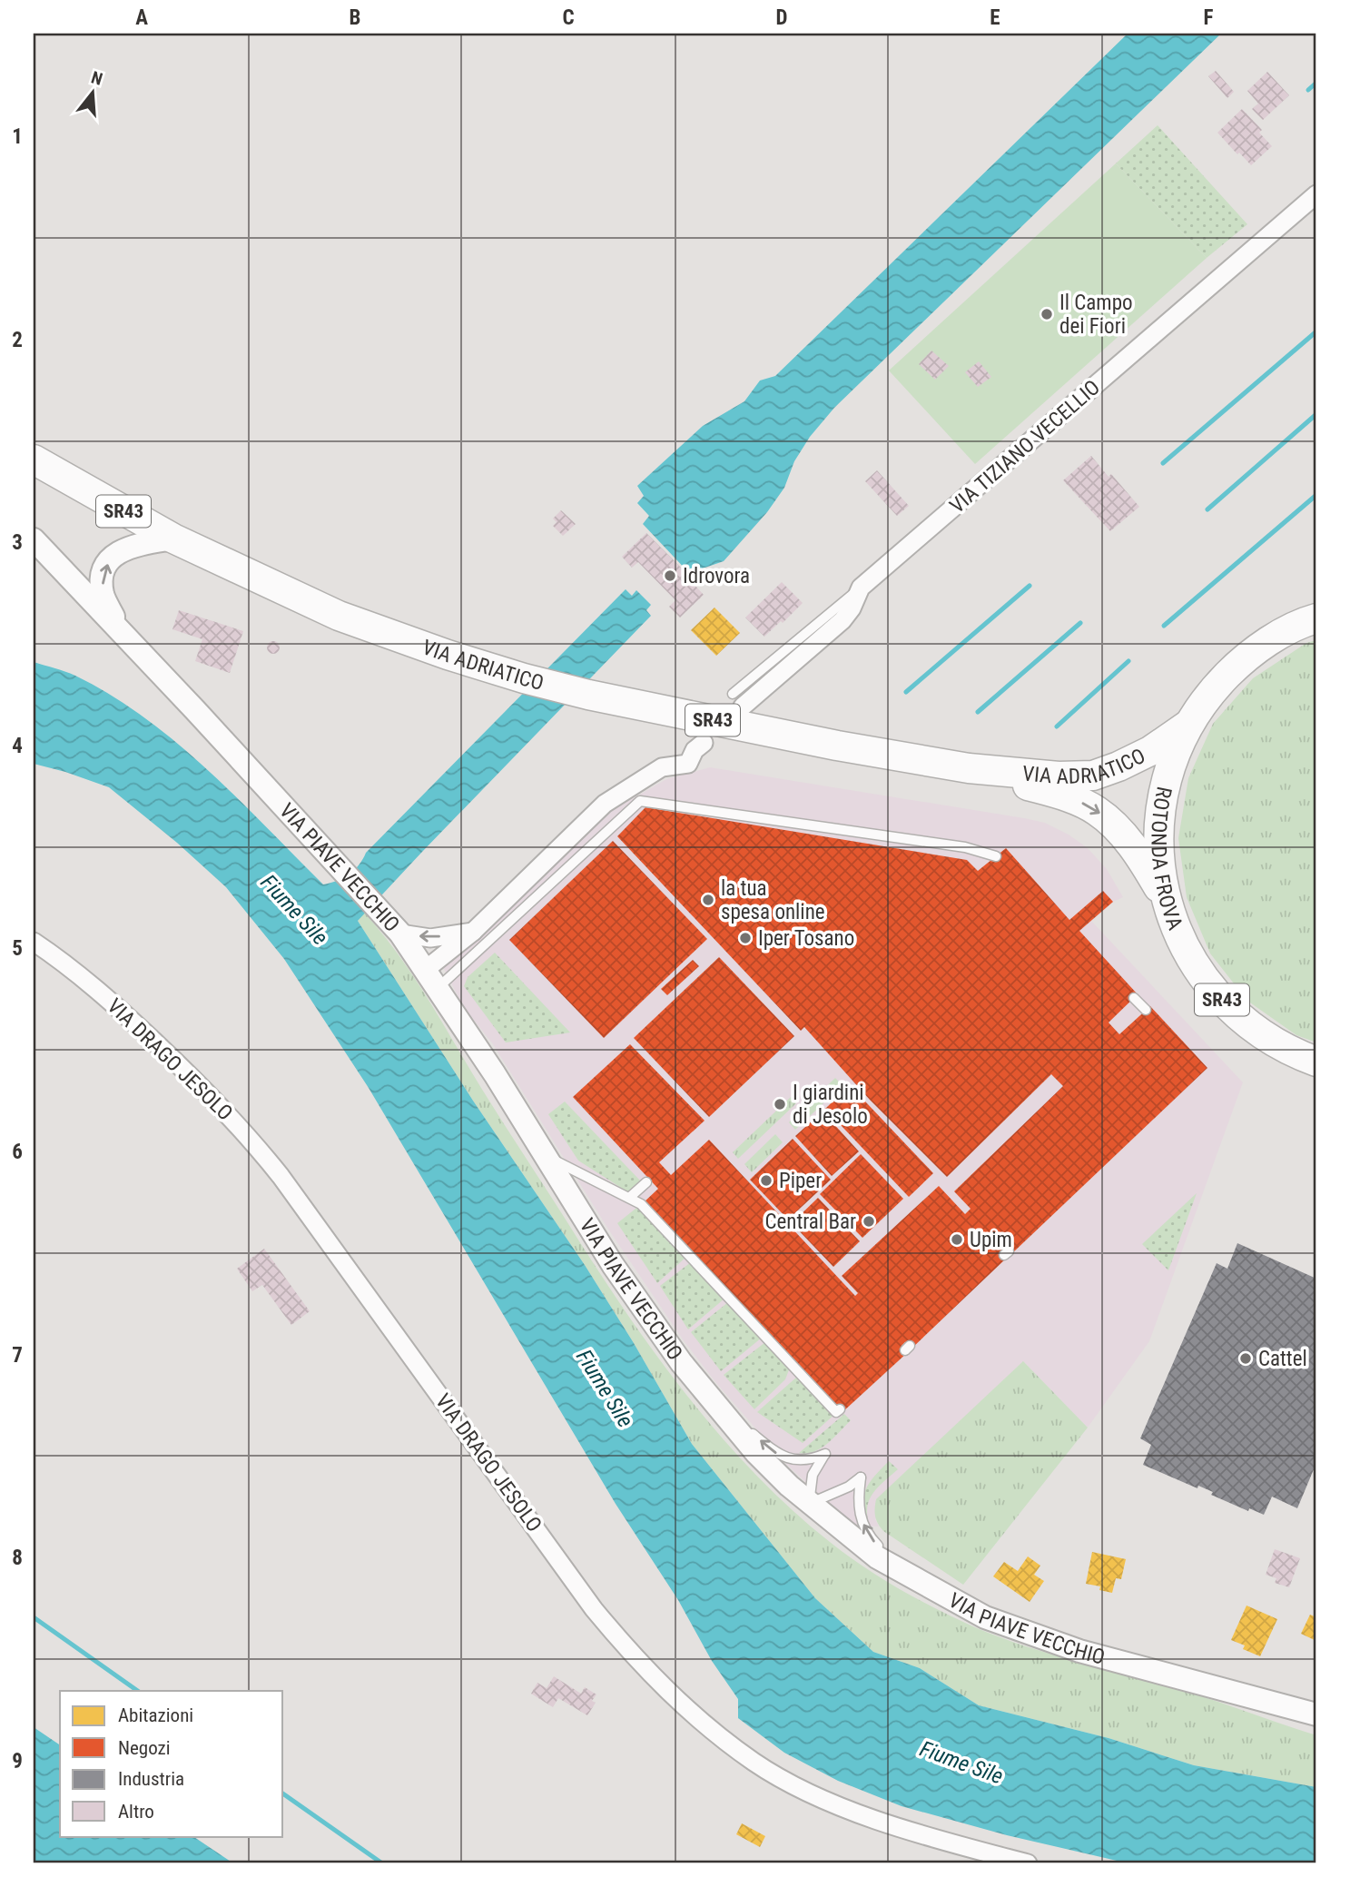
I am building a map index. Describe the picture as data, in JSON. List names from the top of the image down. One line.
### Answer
{"streets":{"main road":["SR43","VIA ADRIATICO","ROTONDA FROVA"],"street":["VIA TIZIANO VECELLIO","VIA PIAVE VECCHIO","VIA DRAGO JESOLO"]},"crossings":[["VIA ADRIATICO","ROTONDA FROVA"],["VIA ADRIATICO","VIA PIAVE VECCHIO"]],"water":["Fiume Sile"],"places":["Il Campo dei Fiori","Idrovora","la tua spesa online","Iper Tosano","I giardini di Jesolo","Piper","Central Bar","Upim","Cattel"],"legend":["Abitazioni","Negozi","Industria","Altro"],"north":"top","grid":{"columns":["A","B","C","D","E","F"],"rows":["1","2","3","4","5","6","7","8","9"]}}
